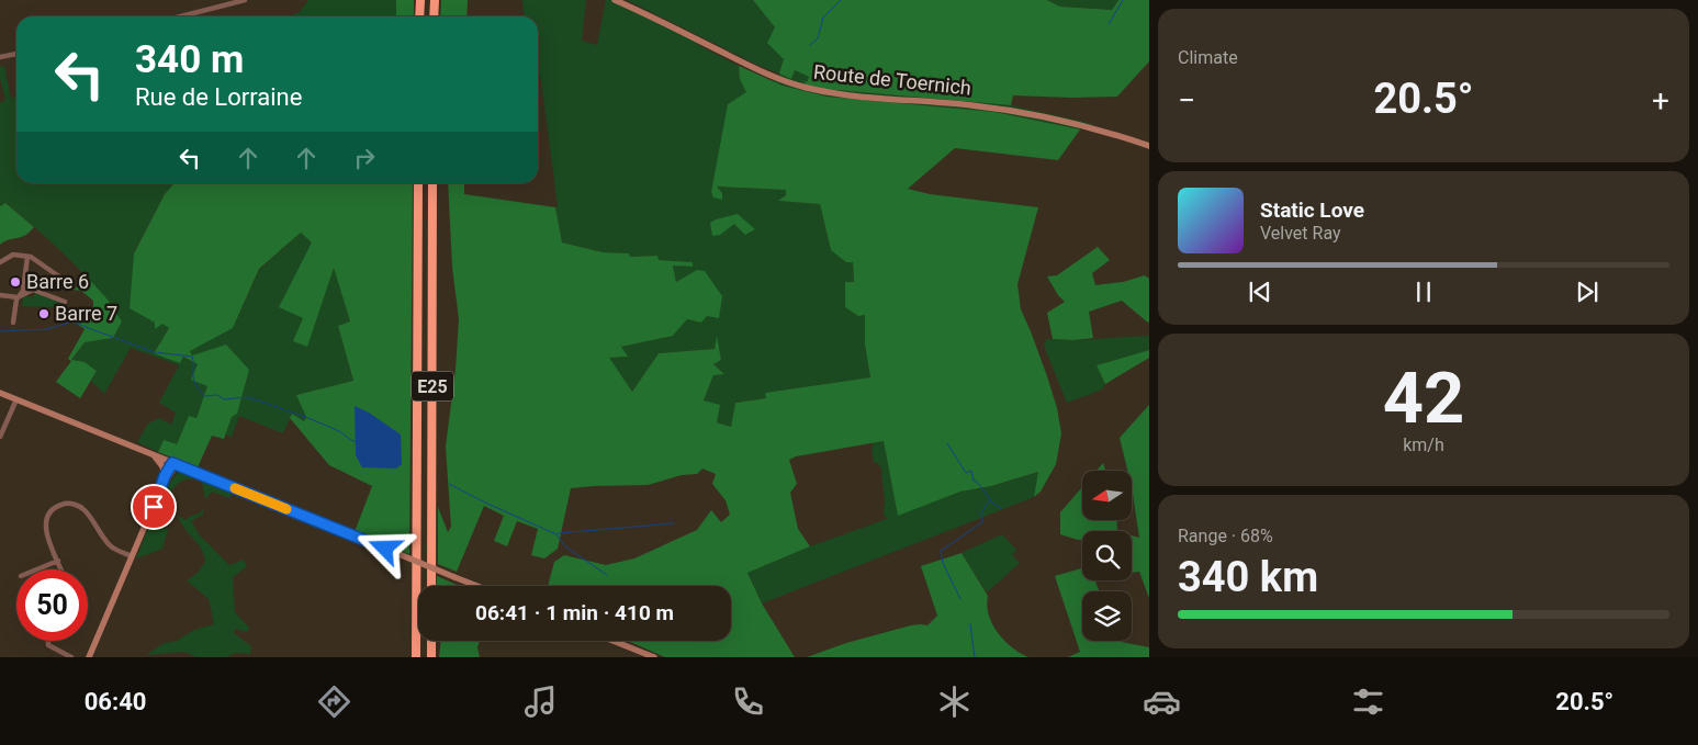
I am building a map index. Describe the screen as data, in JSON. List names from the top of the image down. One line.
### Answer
{"streets":{"highway":["E25"],"main road":["Route de Toernich"]},"places":["Barre 6","Barre 7"],"north":"left","page":{"tile":["Climate",["42","km/h"],["Range · 68%","340 km"]],"turn":["340 m","Rue de Lorraine"],"heat":["−","20.5°","+"],"song":["Static Love","Velvet Ray"],"limit":"50","trip":"06:41 · 1 min · 410 m","tabs":["06:40","20.5°"]}}
